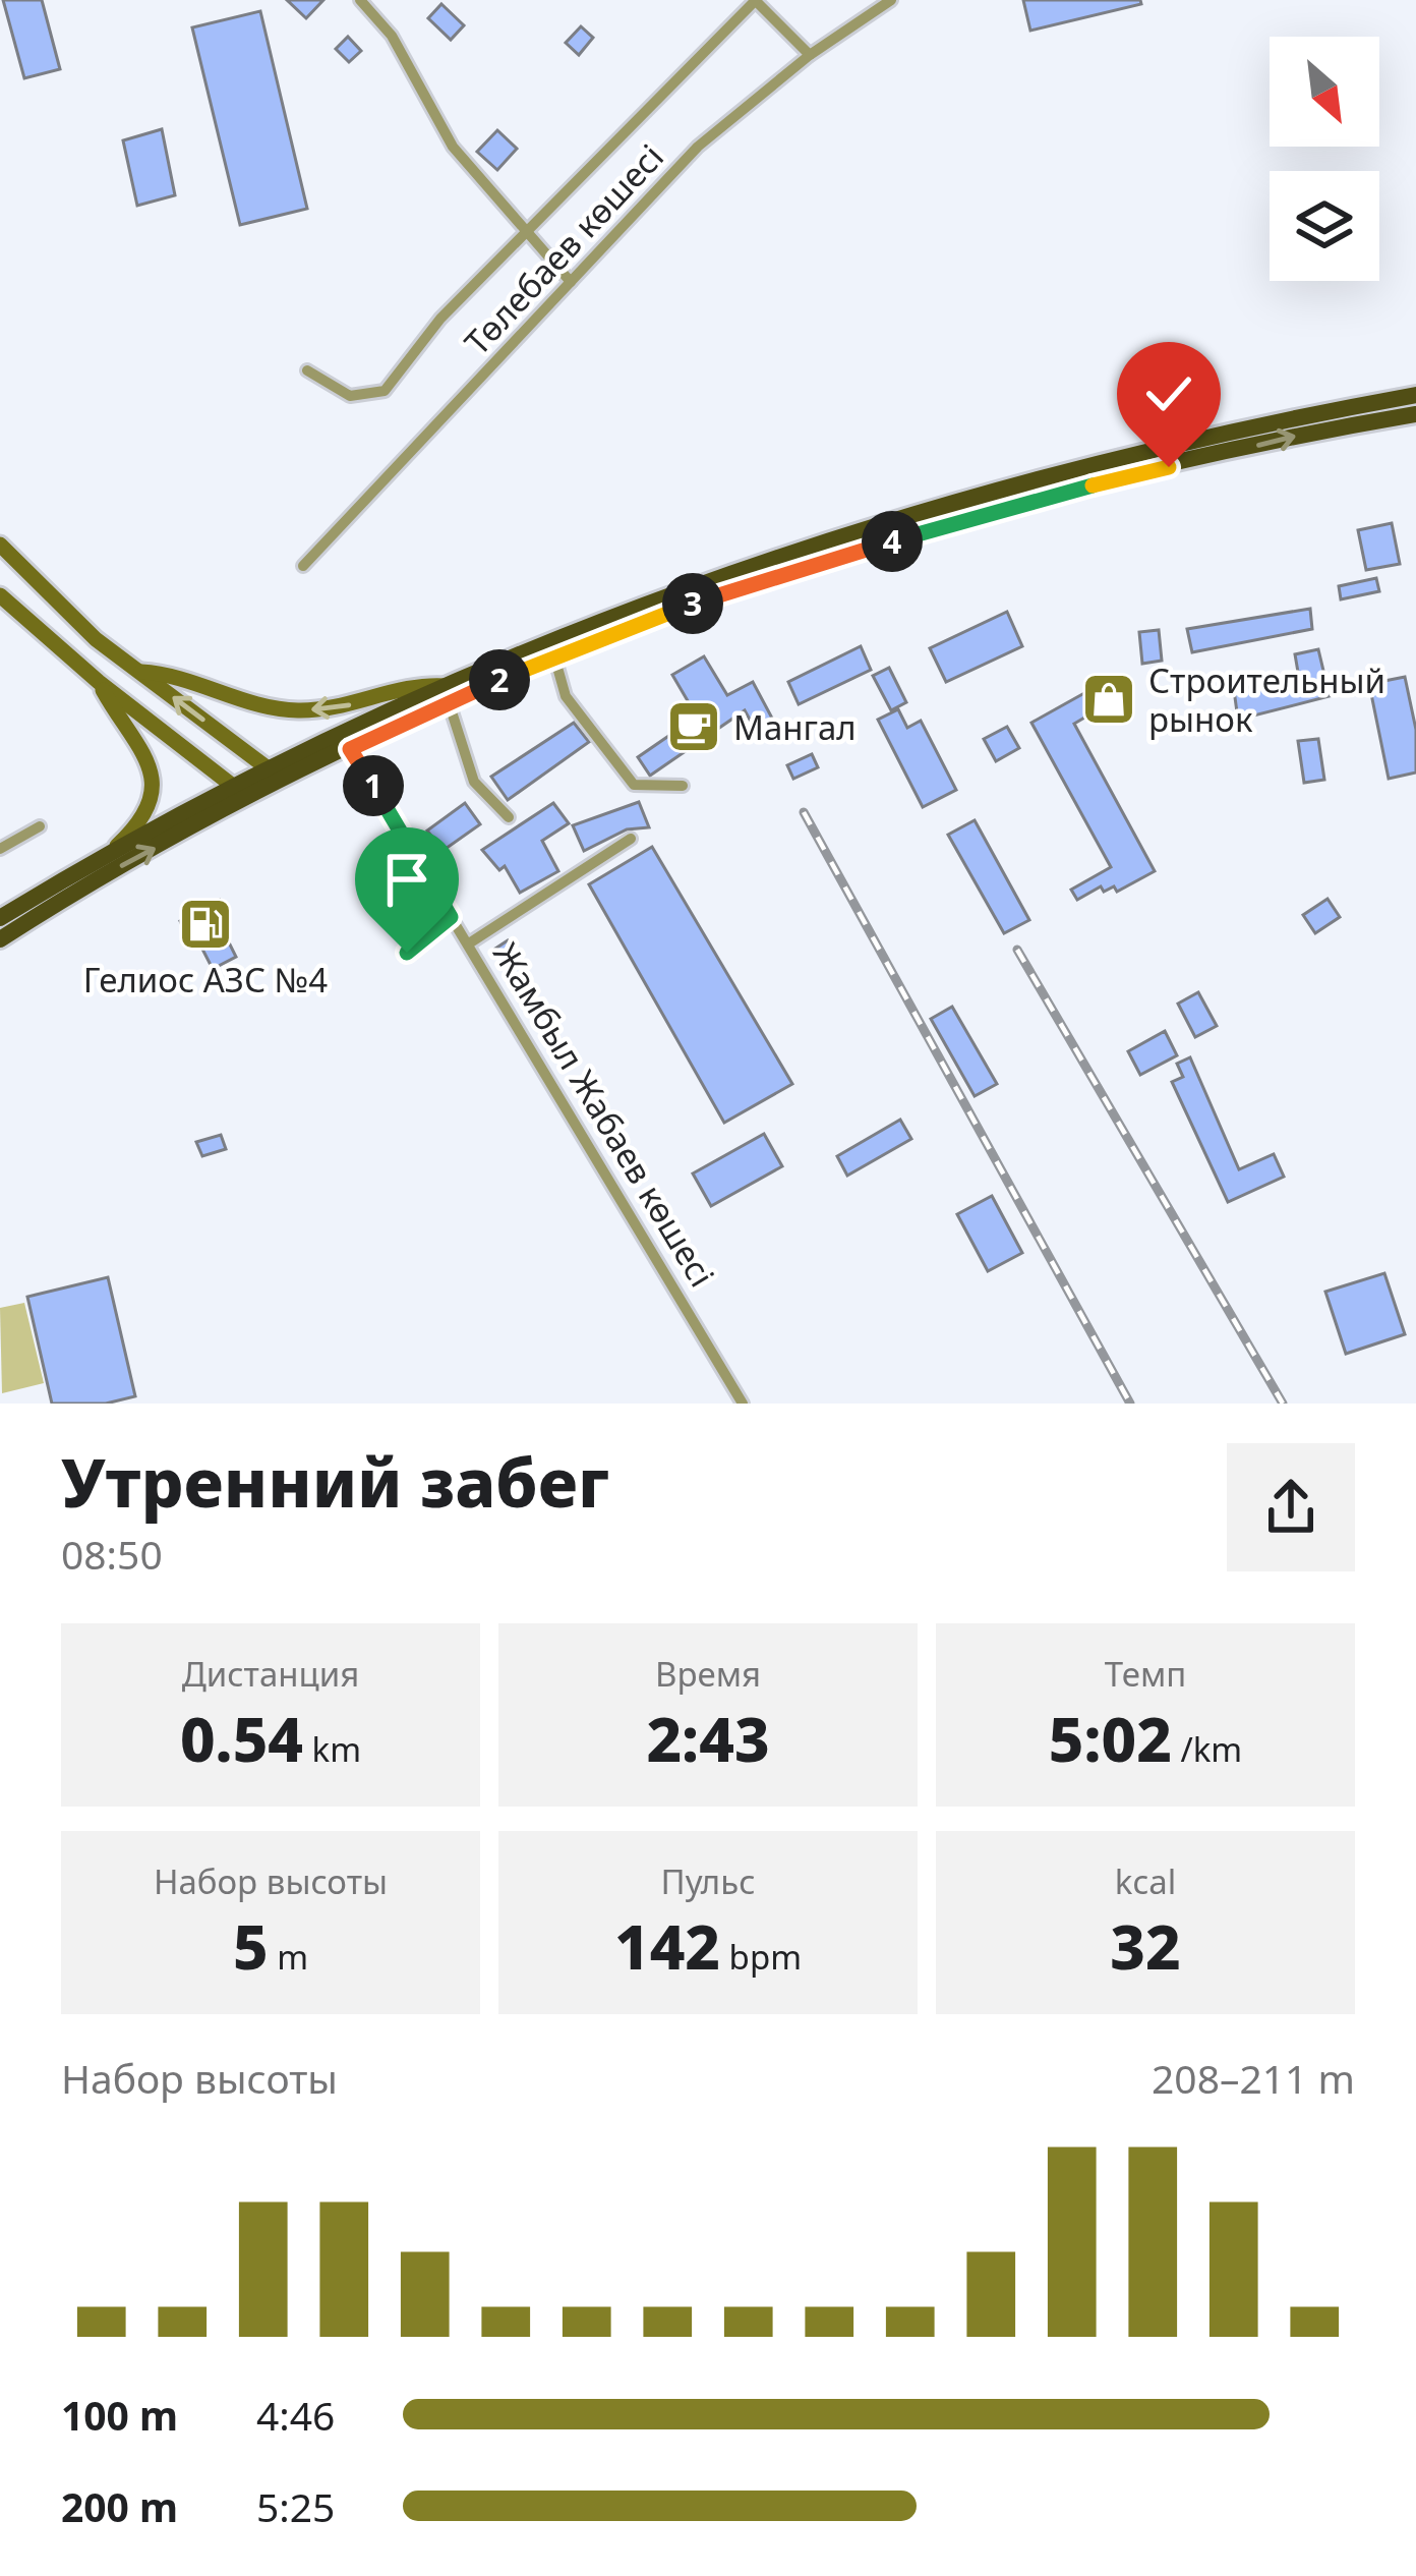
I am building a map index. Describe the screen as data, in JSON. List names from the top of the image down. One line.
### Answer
{"streets":{"street":["Төлебаев көшесі","Жамбыл Жабаев көшесі"]},"places":{"shop":["Строительный рынок"],"cafe":["Мангал"],"fuel station":["Гелиос АЗС №4"]},"north":"bottom right","page":{"pins":["4","3","2","1"],"heading":["Утренний забег","08:50"],"stats":[["Дистанция","0.54 km"],["Время","2:43"],["Темп","5:02 /km"],["Набор высоты","5 m"],["Пульс","142 bpm"],["kcal","32"]],"chart":["Набор высоты","208–211 m"],"list":[{"name":"100 m","note":"4:46"},{"name":"200 m","note":"5:25"}]}}
